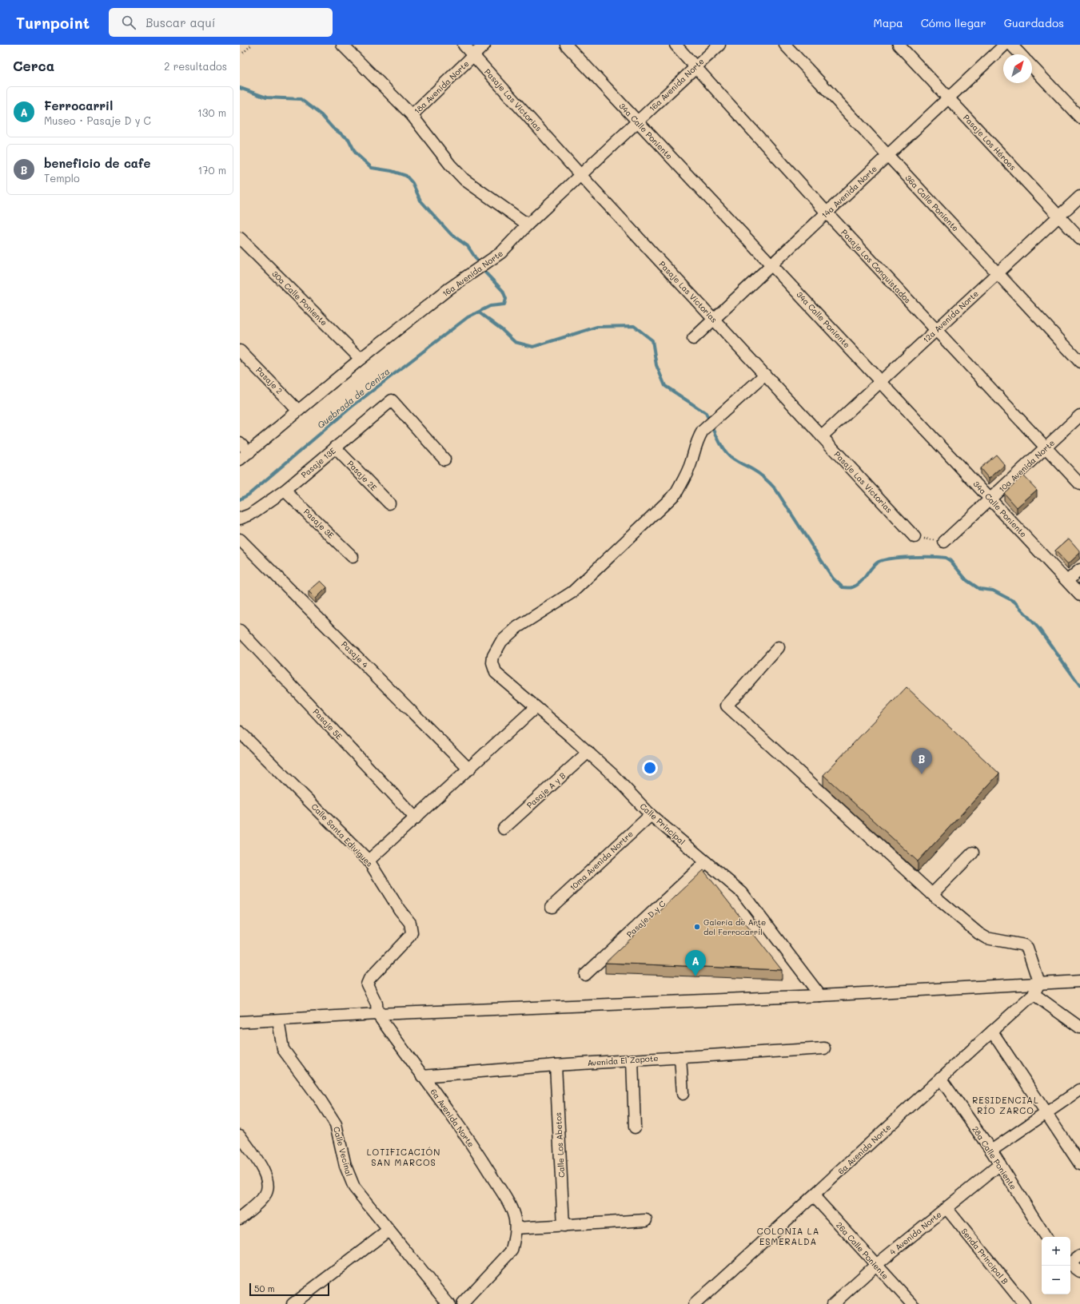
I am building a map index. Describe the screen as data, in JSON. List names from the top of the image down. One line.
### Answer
{"streets":{"street":["16a Avenida Norte","18a Avenida Norte","Pasaje Las Victorias","34a Calle Poniente","Pasaje Los Héroes","14a Avenida Norte","36a Calle Poniente","Pasaje Los Conquistados","30a Calle Poniente","12a Avenida Norte","Pasaje 2","Pasaje 13E","10a Avenida Norte","Pasaje 2E","Pasaje 3E","Pasaje 4","Pasaje 5E","Pasaje A y B","Calle Principal","Calle Santa Edivigues","10ma Avenida Nortre","Pasaje D y C","Avenida El Zapote","6a Avenida Norte","Calle Los Abetos","Calle Vecinal","28a Calle Poniente","4 Avenida Norte","26a Calle Poniente","Senda Principal B"]},"crossings":[["16a Avenida Norte","Pasaje Las Victorias"],["16a Avenida Norte","34a Calle Poniente"],["16a Avenida Norte","Pasaje Los Conquistados"],["16a Avenida Norte","30a Calle Poniente"],["16a Avenida Norte","Pasaje 2"],["18a Avenida Norte","Pasaje Las Victorias"],["Pasaje Las Victorias","14a Avenida Norte"],["Pasaje Las Victorias","12a Avenida Norte"],["Pasaje Las Victorias","Calle Principal"],["34a Calle Poniente","14a Avenida Norte"],["34a Calle Poniente","12a Avenida Norte"],["34a Calle Poniente","10a Avenida Norte"],["Pasaje Los Héroes","14a Avenida Norte"],["Pasaje Los Héroes","12a Avenida Norte"],["14a Avenida Norte","36a Calle Poniente"],["14a Avenida Norte","Pasaje Los Conquistados"],["36a Calle Poniente","12a Avenida Norte"],["Pasaje Los Conquistados","12a Avenida Norte"],["Pasaje Los Conquistados","10a Avenida Norte"],["Pasaje 13E","Pasaje 2E"],["Pasaje 13E","Pasaje 3E"],["Pasaje A y B","Calle Principal"],["Calle Principal","10ma Avenida Nortre"],["Calle Principal","Pasaje D y C"],["Calle Santa Edivigues","6a Avenida Norte"],["Avenida El Zapote","6a Avenida Norte"],["Avenida El Zapote","Calle Los Abetos"],["6a Avenida Norte","28a Calle Poniente"],["6a Avenida Norte","26a Calle Poniente"],["28a Calle Poniente","4 Avenida Norte"],["4 Avenida Norte","26a Calle Poniente"],["4 Avenida Norte","Senda Principal B"]],"districts":["RESIDENCIAL RÍO ZARCO","LOTIFICACIÓN SAN MARCOS","COLONIA LA ESMERALDA"],"water":["Quebrada de Ceniza"],"places":["Galería de Arte del Ferrocarril"],"scale_bar":"50 m","north":"top right","page":{"header":"Turnpoint","search":"Buscar aquí","nav":["Mapa","Cómo llegar","Guardados"],"heading":["Cerca","2 resultados"],"list":[{"mark":"A","name":"Ferrocarril","note":"Museo · Pasaje D y C","value":"130 m"},{"mark":"B","name":"beneficio de cafe","note":"Templo","value":"170 m"}],"pins":["B","A"],"map_buttons":["+","−"],"scale":"50 m"}}
